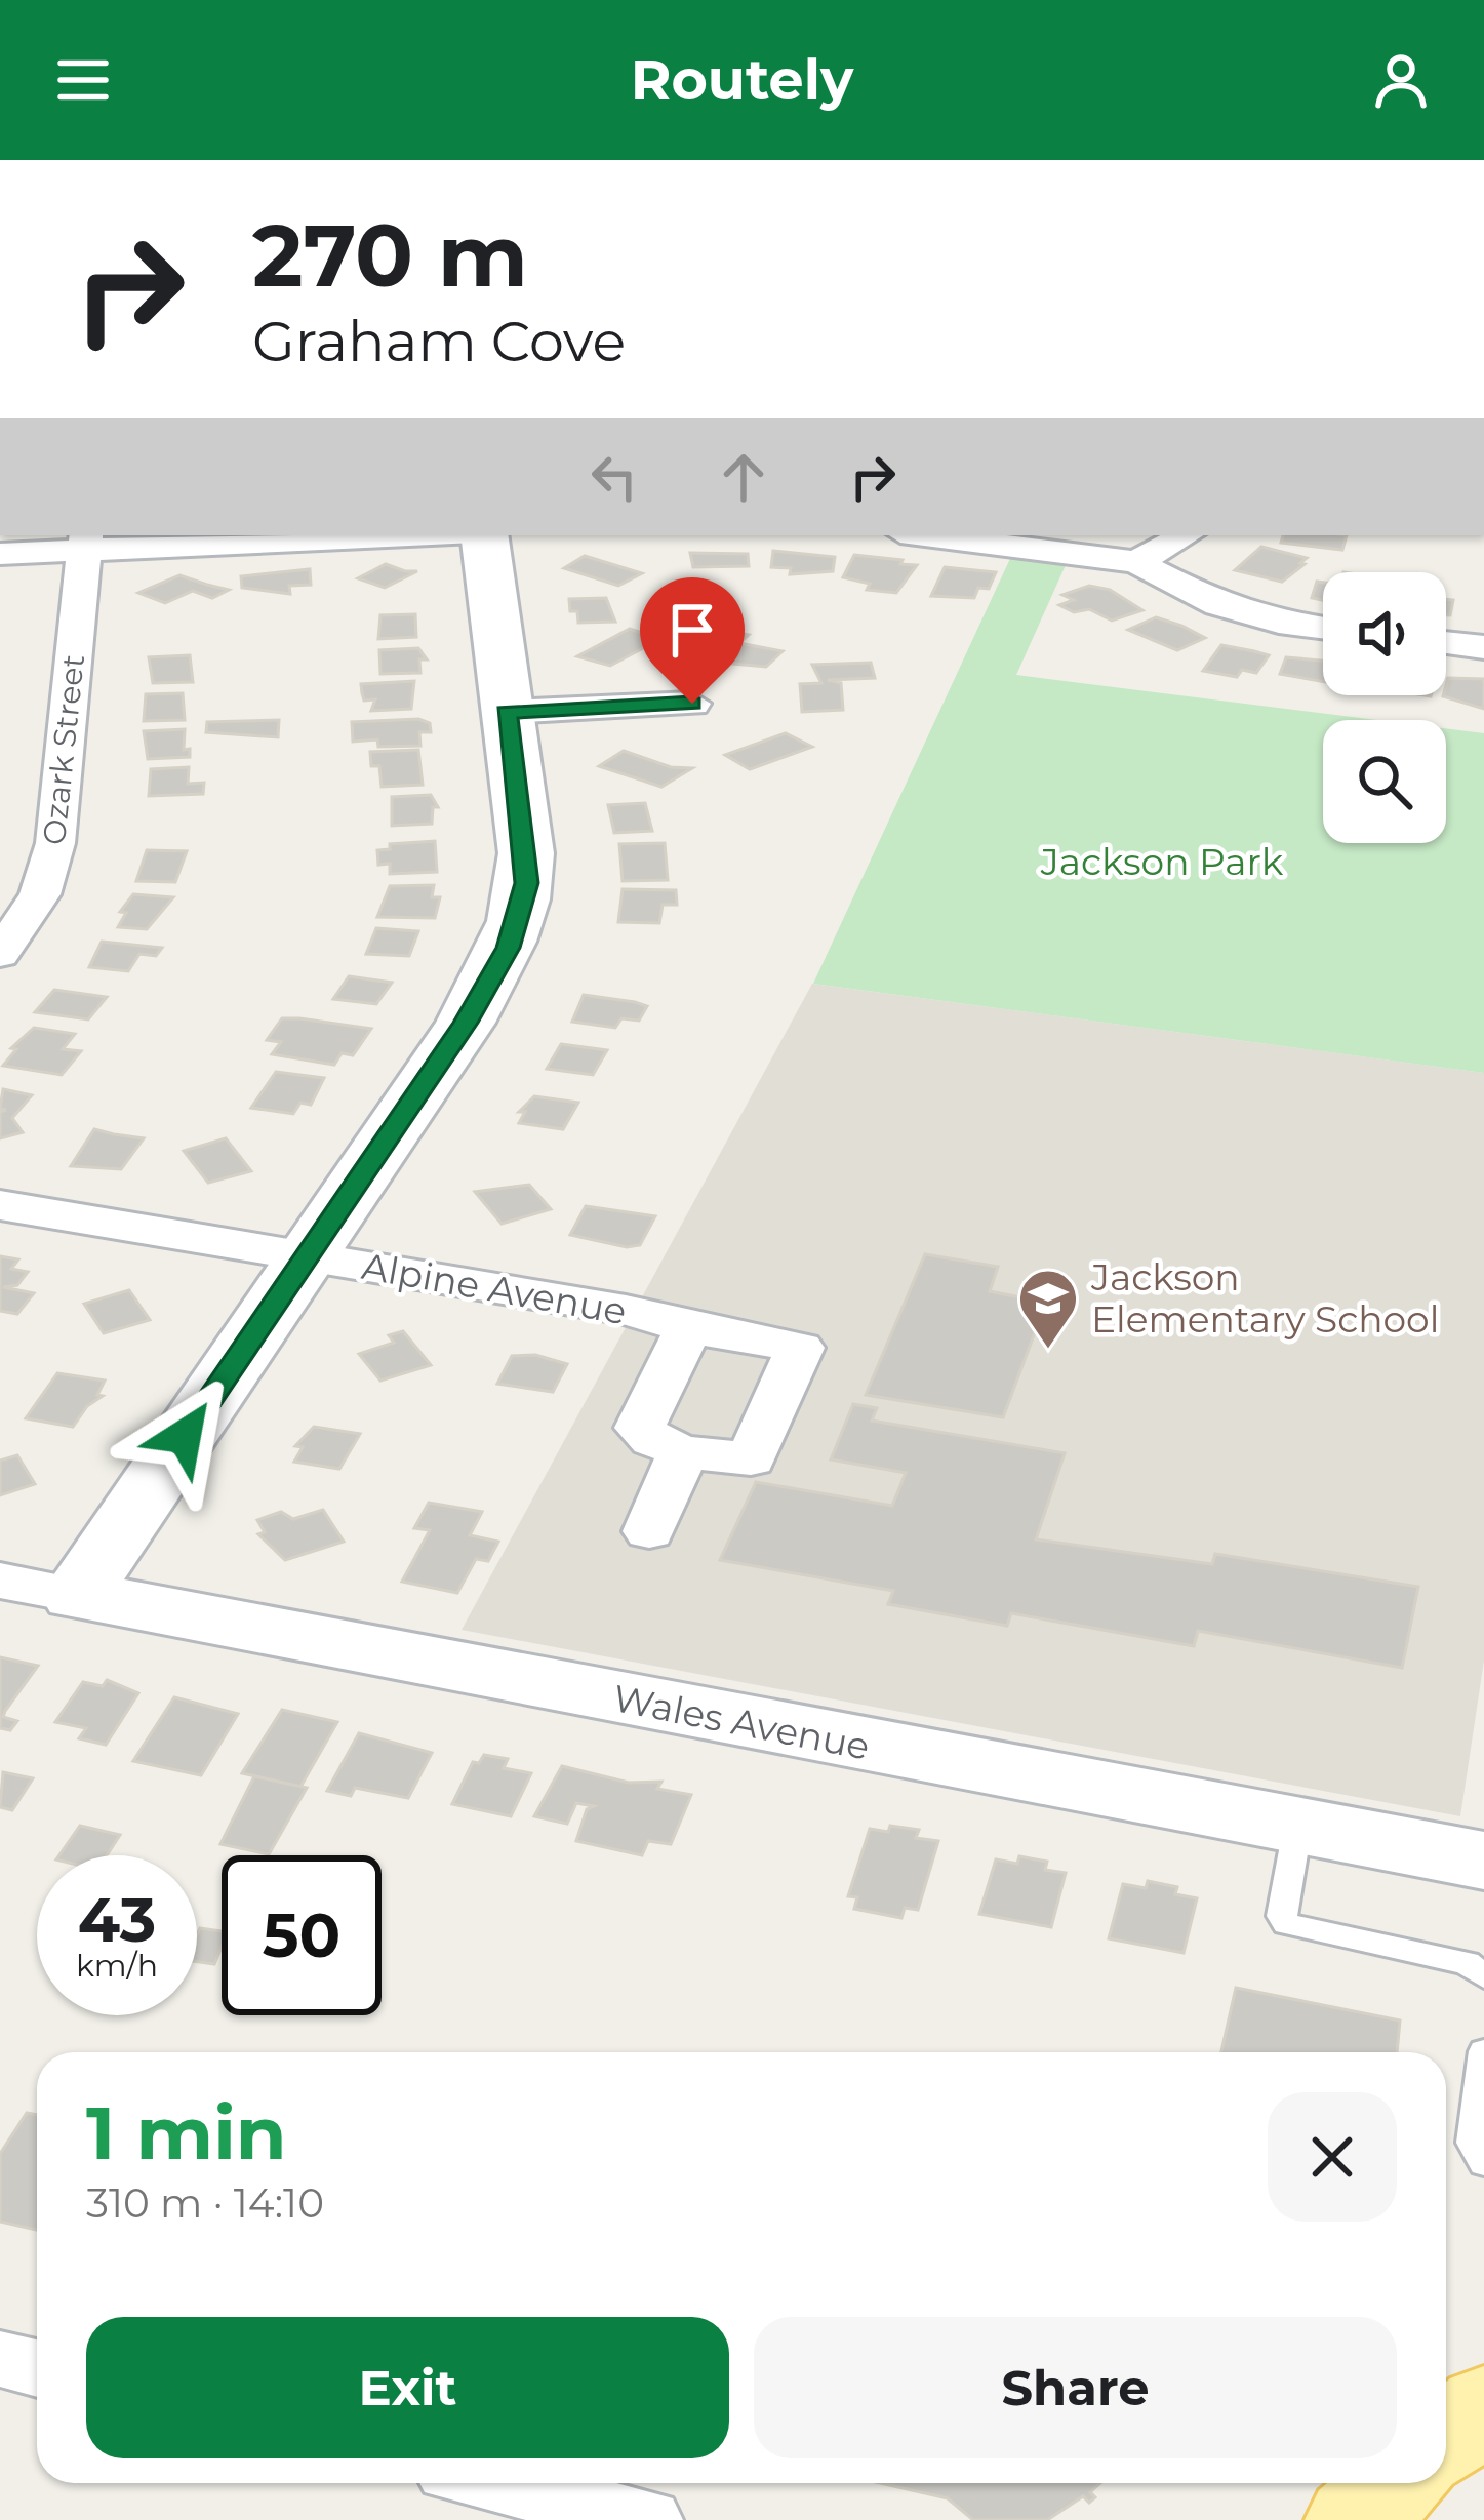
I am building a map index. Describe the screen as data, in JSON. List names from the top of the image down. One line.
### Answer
{"streets":{"main road":["Wales Avenue"],"street":["Ozark Street","Alpine Avenue"]},"parks":["Jackson Park"],"places":{"school or university":["Jackson Elementary School"]},"page":{"header":"Routely","turn":["270 m","Graham Cove"],"speed":"43 km/h","limit":"50","heading":["1 min","310 m · 14:10"],"buttons":["Exit","Share"]}}
